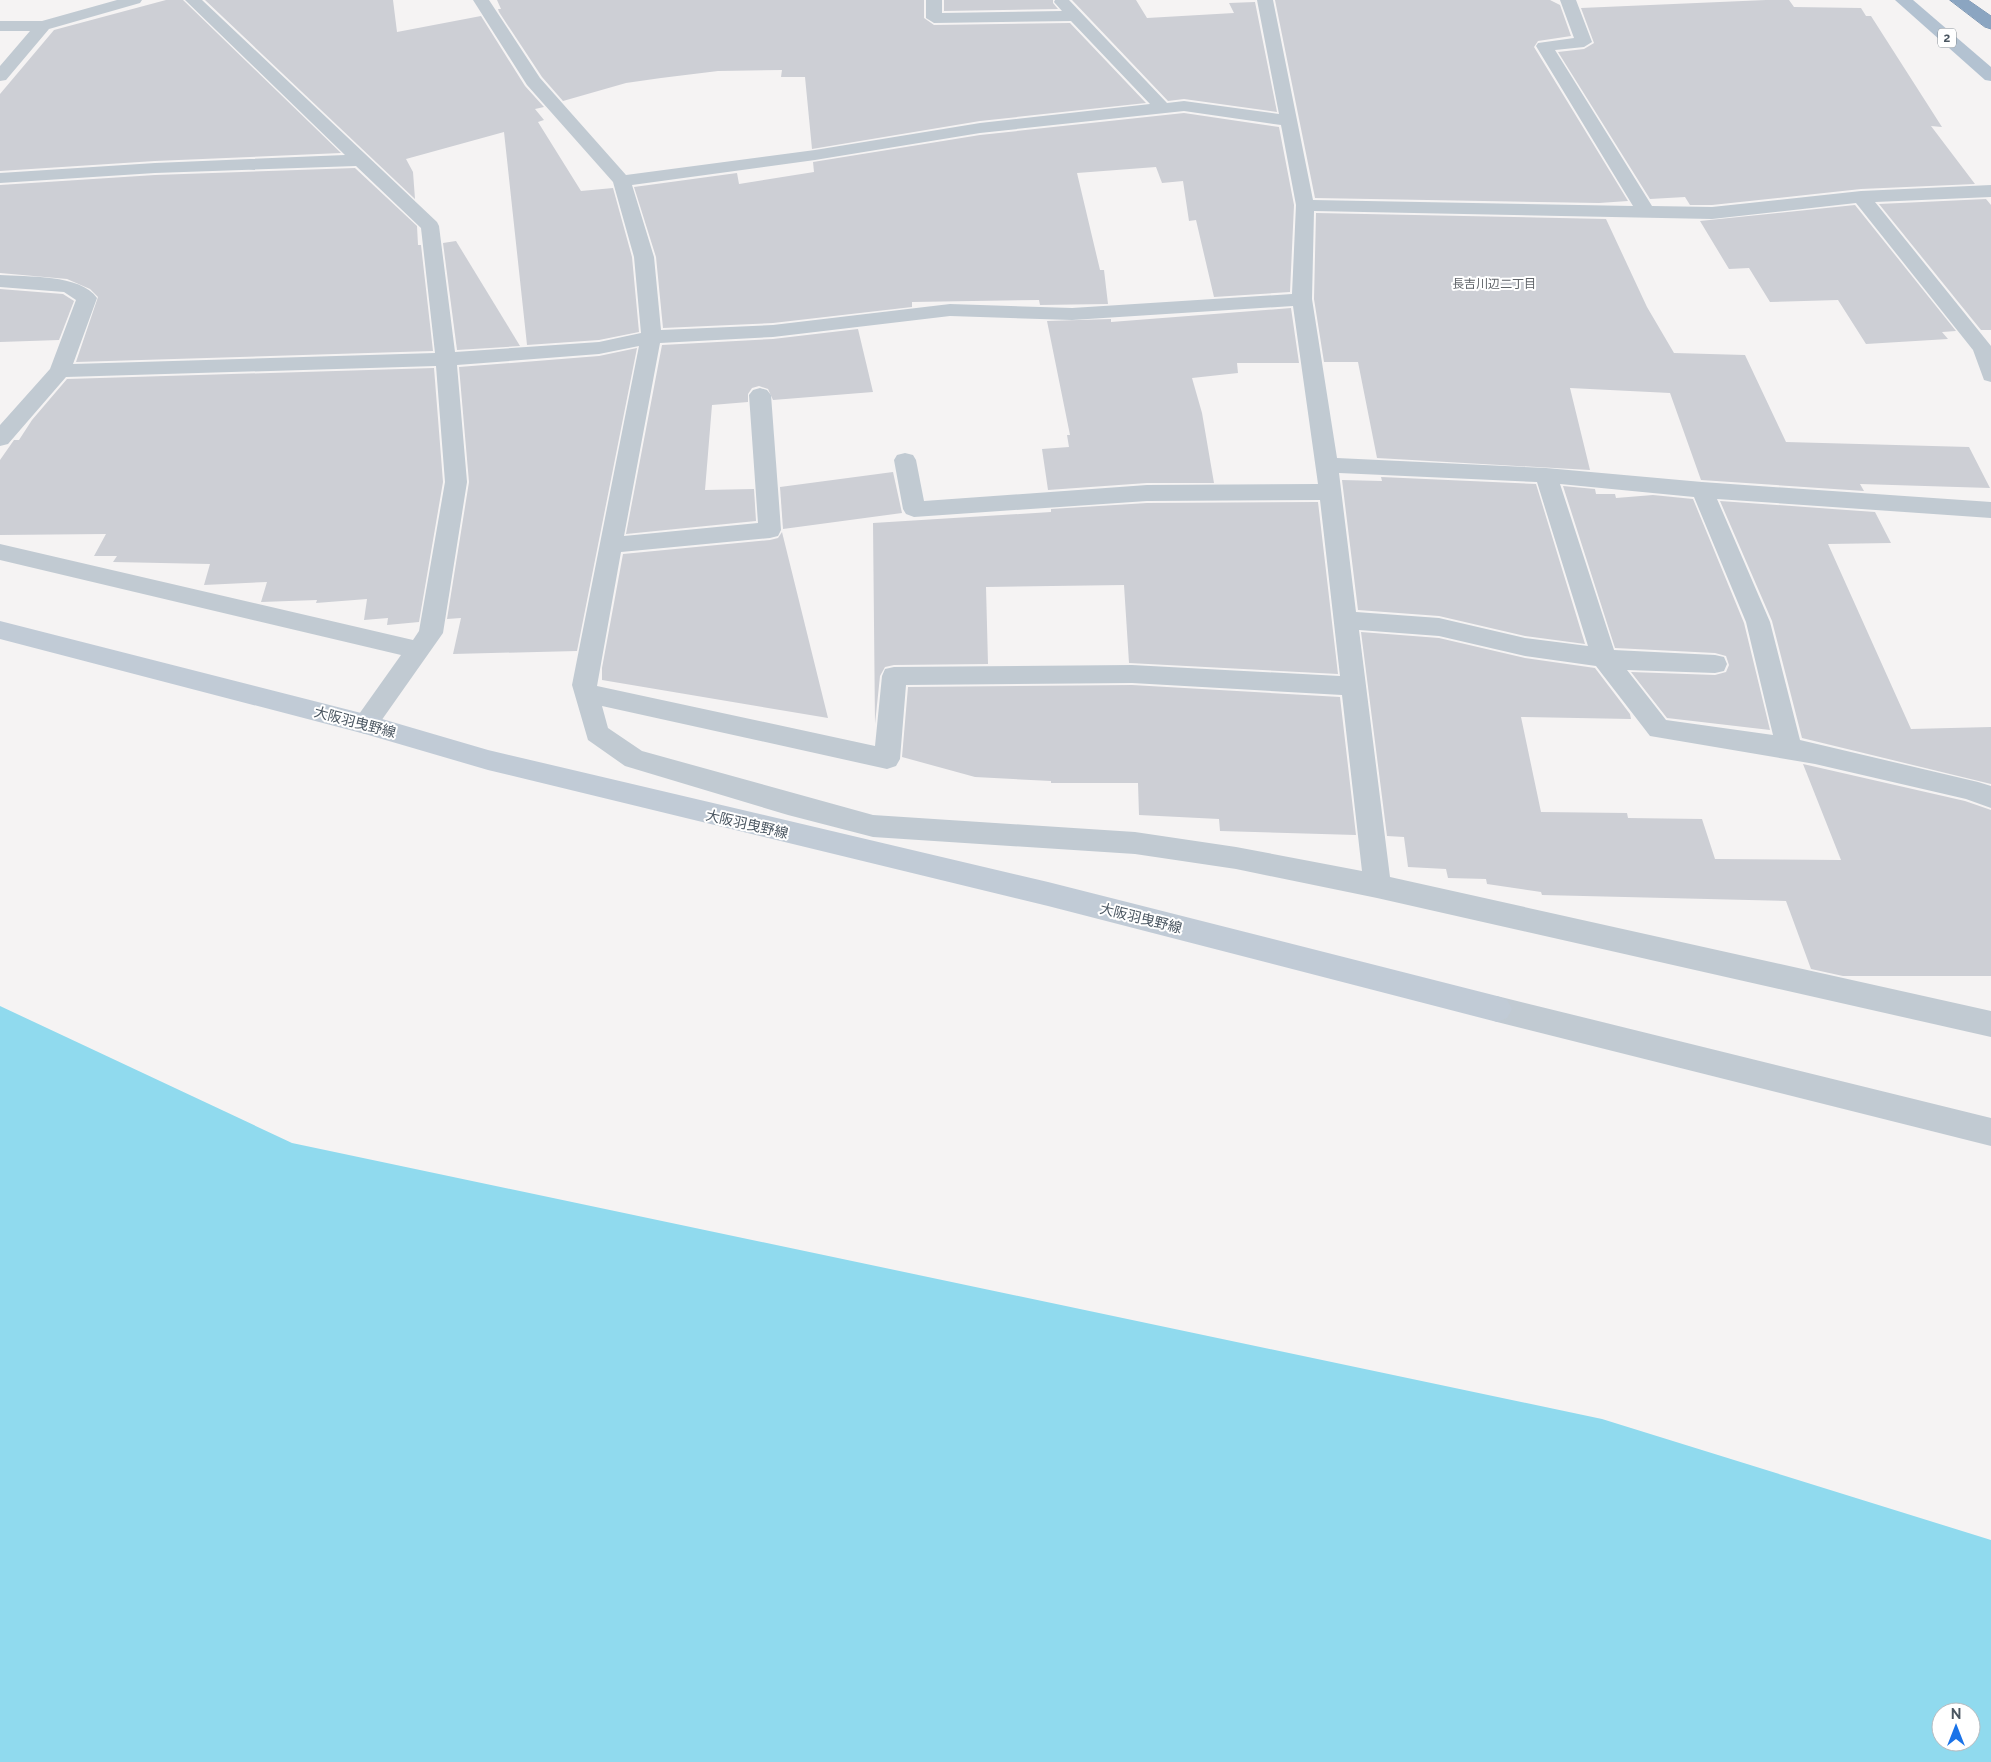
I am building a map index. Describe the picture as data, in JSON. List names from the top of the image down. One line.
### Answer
{"streets":{"main road":["2","大阪羽曳野線"]},"districts":["長吉川辺二丁目"],"north":"top"}
